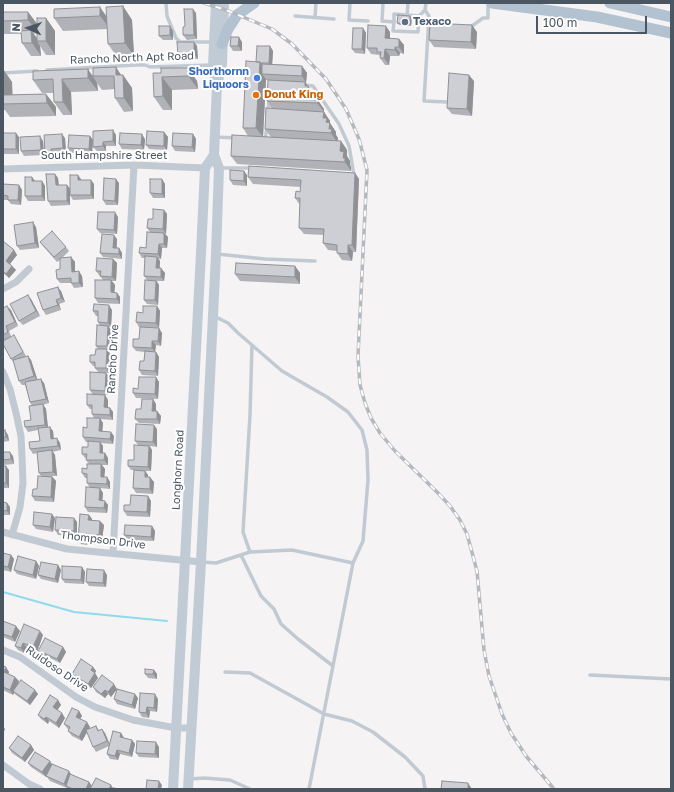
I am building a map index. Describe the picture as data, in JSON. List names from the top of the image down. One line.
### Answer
{"streets":{"main road":["Longhorn Road"],"street":["South Hampshire Street","Rancho Drive","Thompson Drive","Ruidoso Drive"],"lane":["Rancho North Apt Road"]},"crossings":[["South Hampshire Street","Rancho Drive"],["South Hampshire Street","Longhorn Road"],["Rancho Drive","Thompson Drive"],["Longhorn Road","Thompson Drive"],["Longhorn Road","Ruidoso Drive"]],"places":["Texaco","Shorthornn Liquoors","Donut King"],"scale_bar":"100 m","north":"left"}
